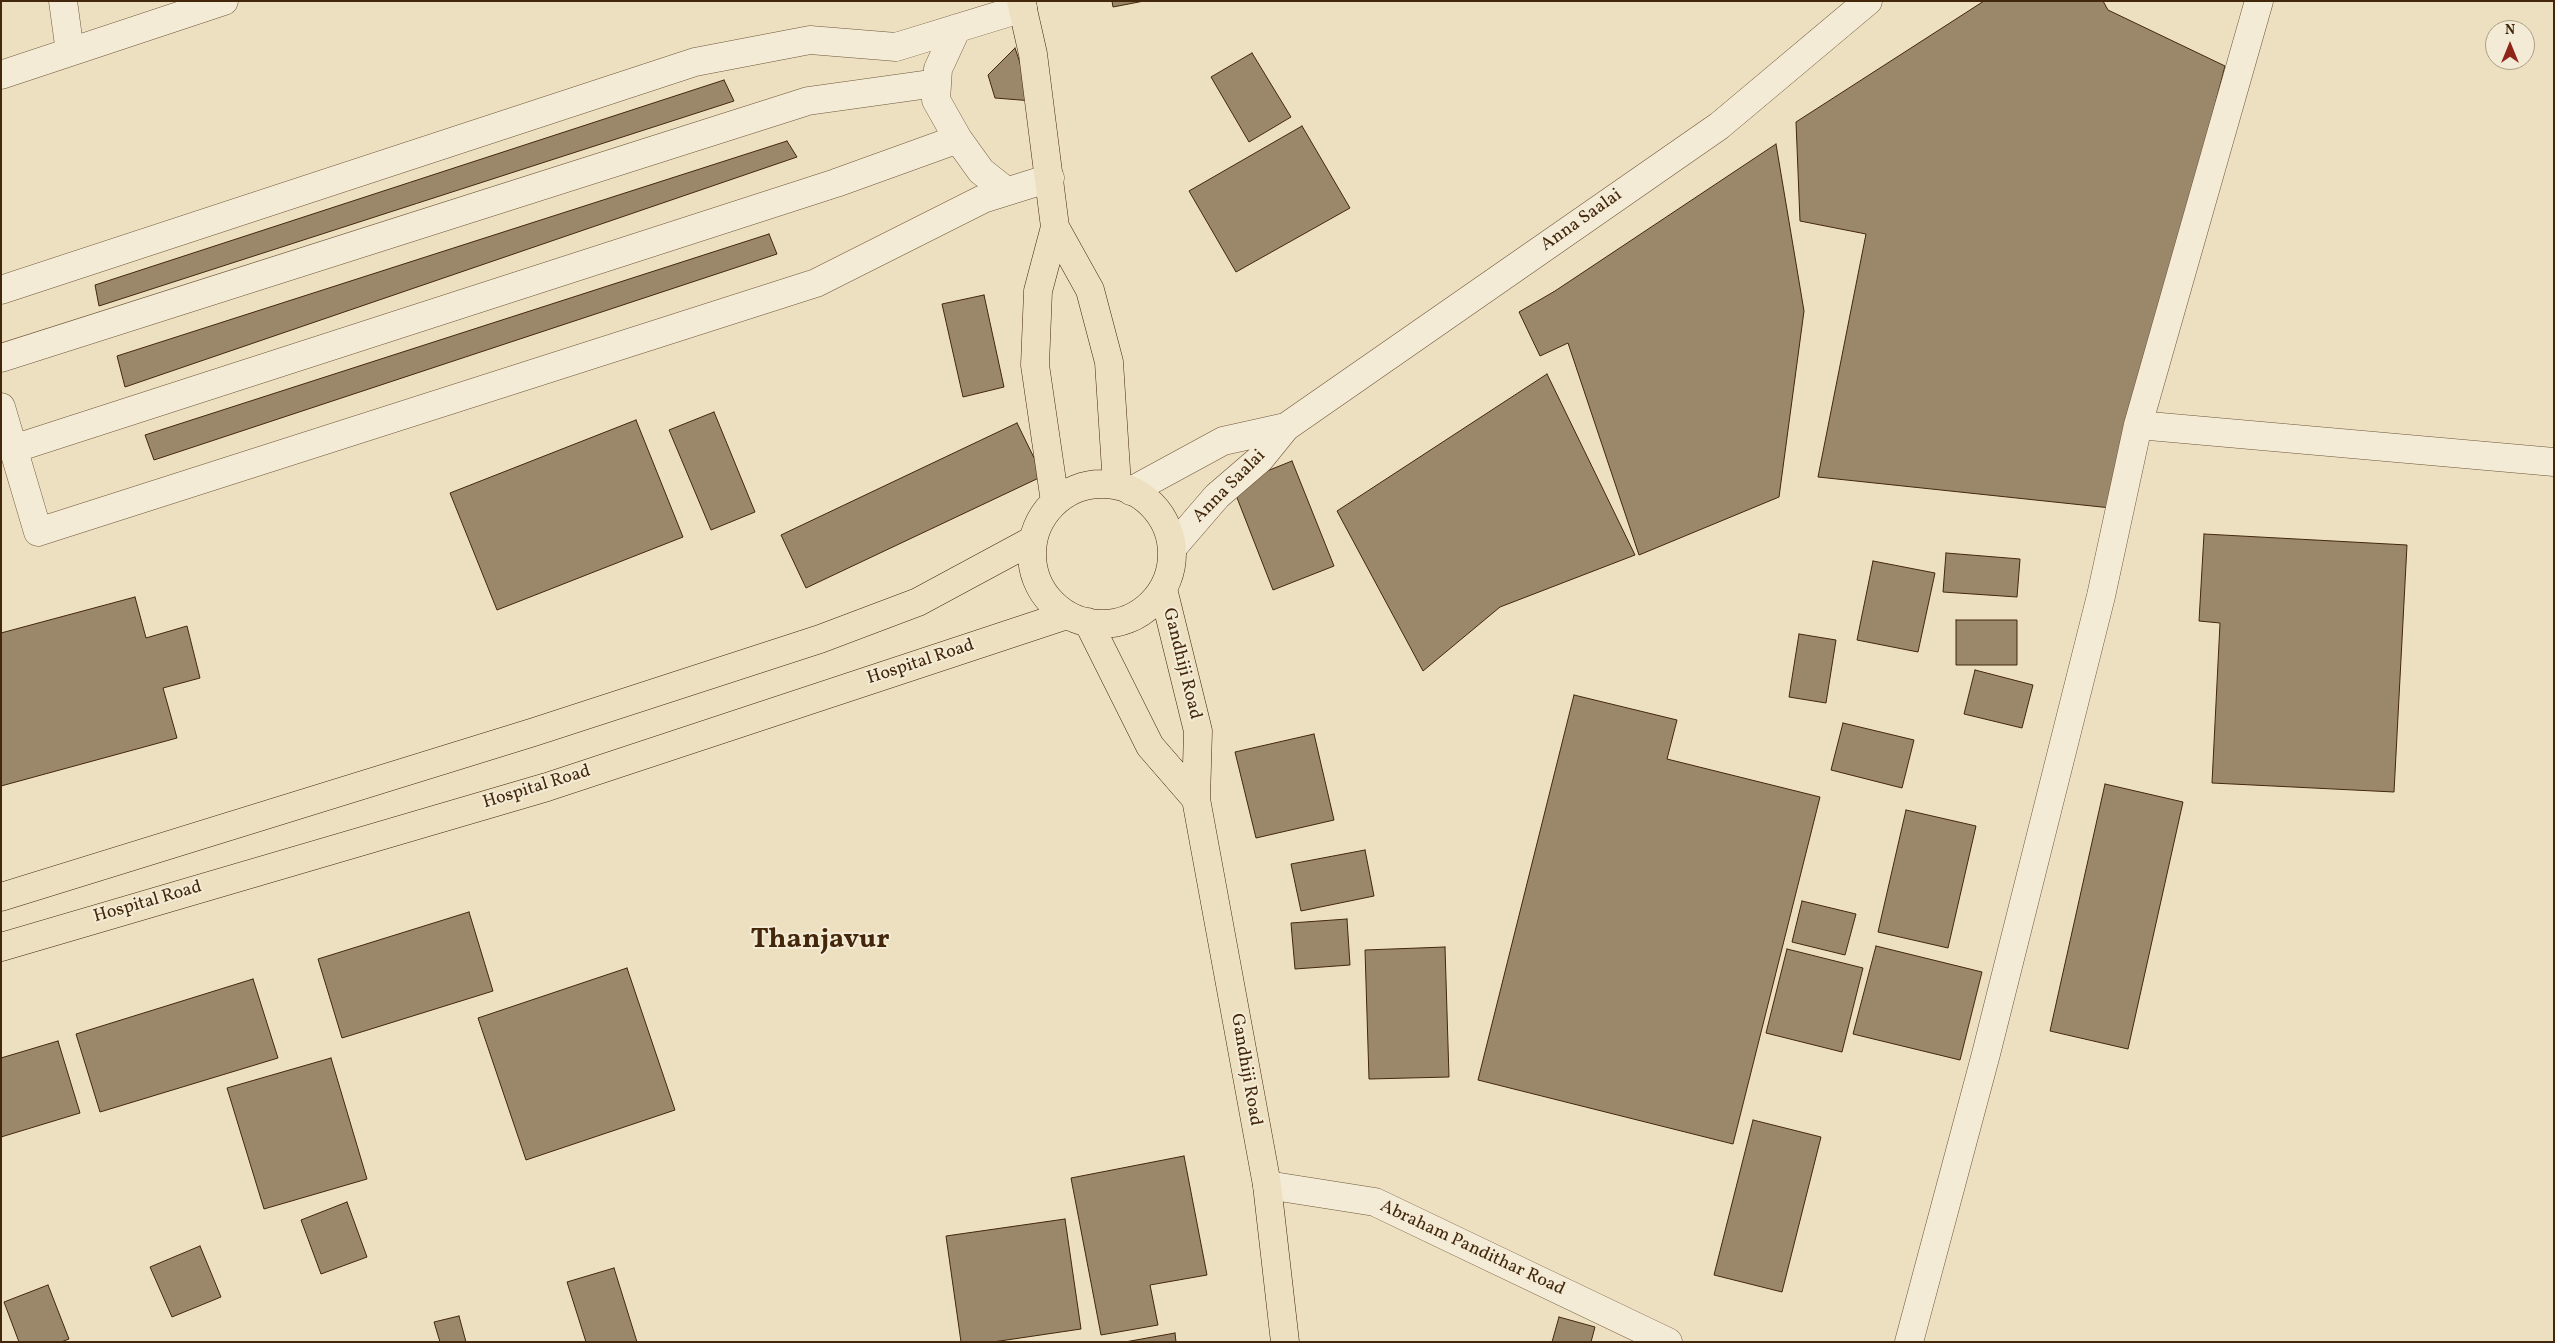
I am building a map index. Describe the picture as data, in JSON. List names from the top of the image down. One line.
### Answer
{"streets":{"main road":["Hospital Road","Gandhiji Road"],"street":["Anna Saalai","Abraham Pandithar Road"]},"crossings":[["Anna Saalai","Hospital Road"],["Anna Saalai","Gandhiji Road"],["Hospital Road","Gandhiji Road"],["Gandhiji Road","Abraham Pandithar Road"]],"districts":["Thanjavur"],"north":"top"}
